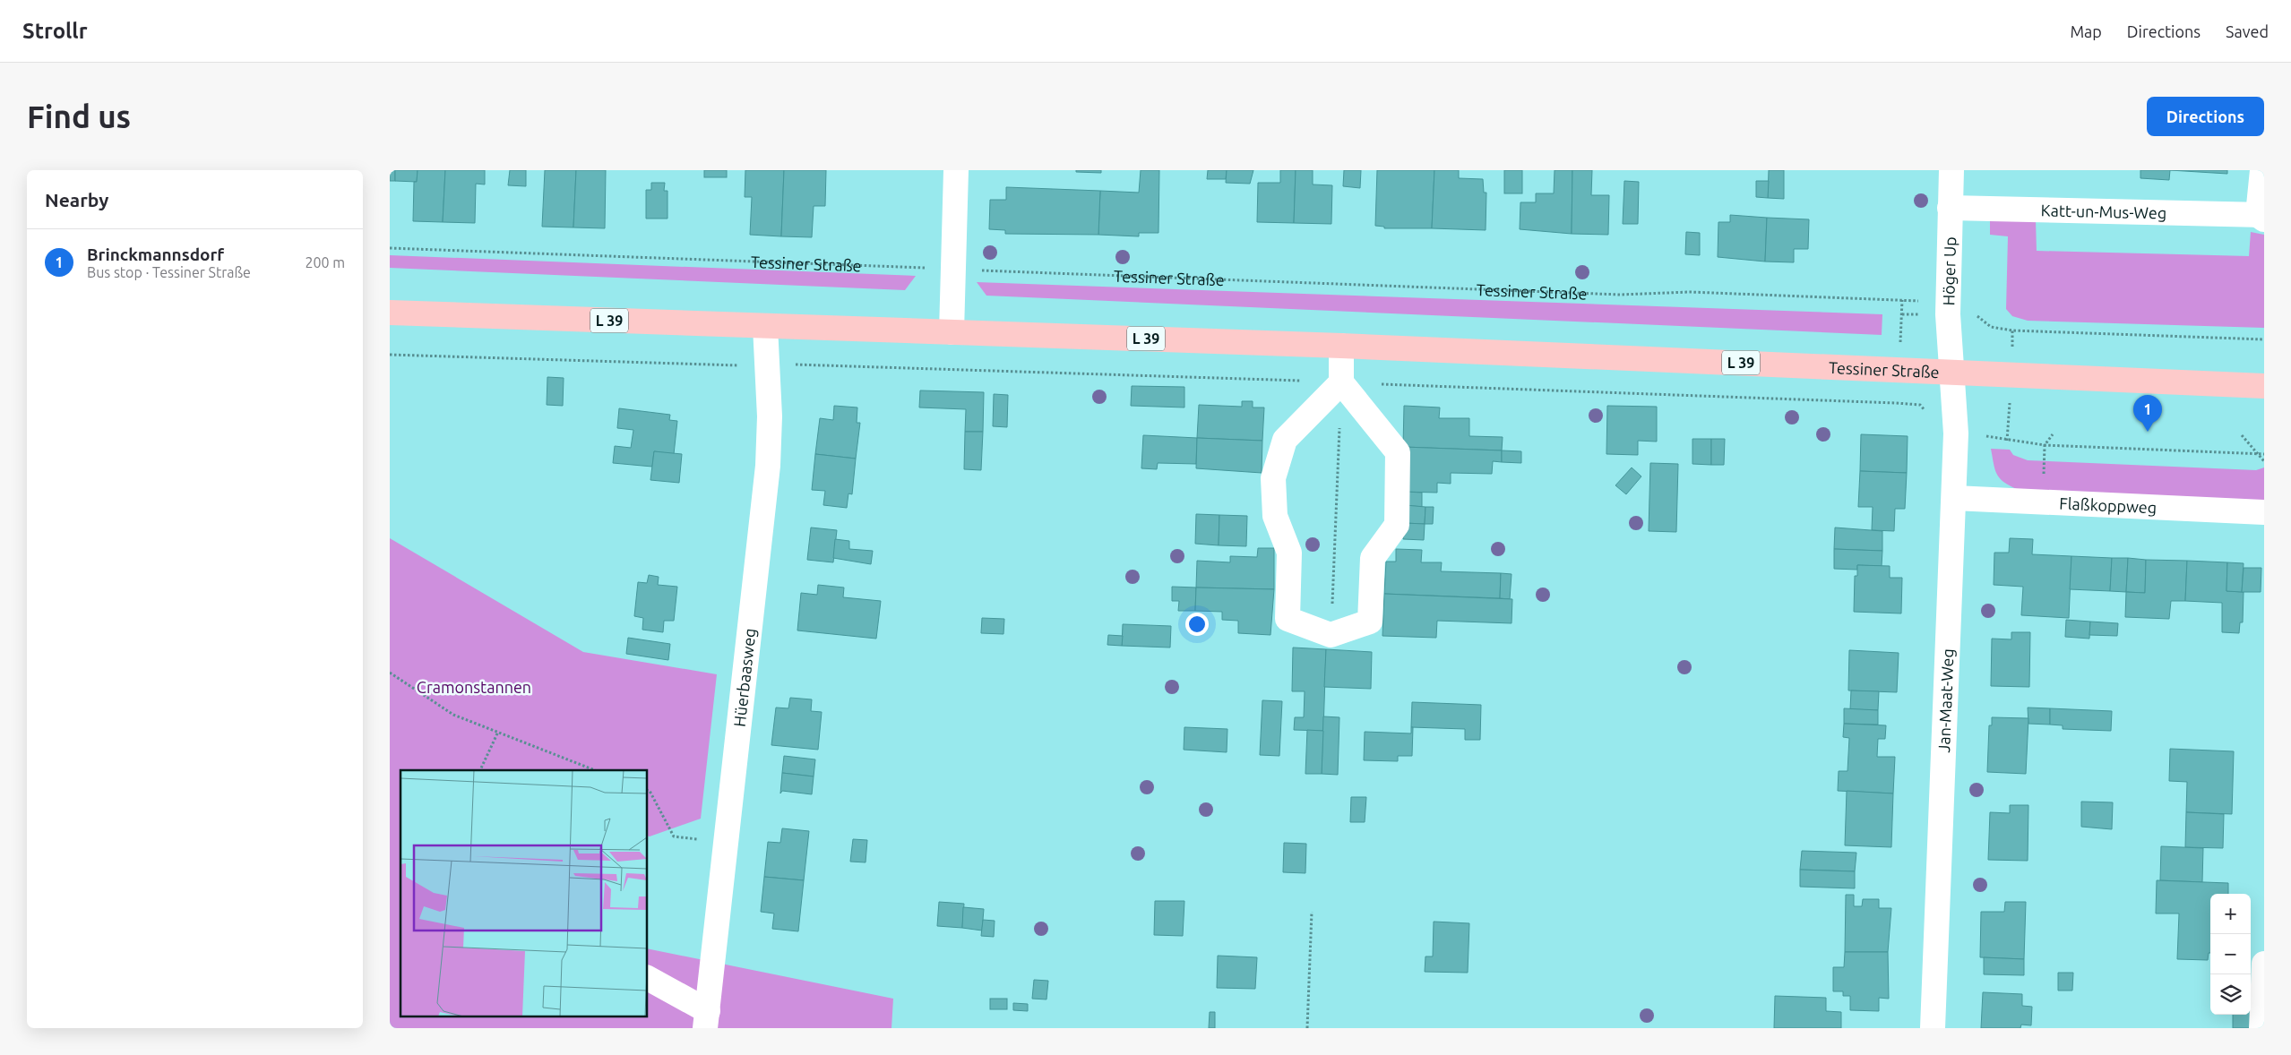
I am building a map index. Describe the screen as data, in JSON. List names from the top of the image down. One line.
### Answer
{"streets":{"main road":["Tessiner Straße","L 39"],"street":["Katt-un-Mus-Weg","Höger Up","Flaßkoppweg","Hüerbaasweg","Jan-Maat-Weg"]},"crossings":[["Katt-un-Mus-Weg","Höger Up"],["Tessiner Straße","Höger Up"],["Tessiner Straße","Hüerbaasweg"],["Tessiner Straße","Jan-Maat-Weg"],["Höger Up","Jan-Maat-Weg"],["Flaßkoppweg","Jan-Maat-Weg"]],"parks":["Cramonstannen"],"page":{"header":"Strollr","nav":["Map","Directions","Saved"],"buttons":"Directions","title":"Find us","heading":"Nearby","list":[{"mark":"1","name":"Brinckmannsdorf","note":"Bus stop · Tessiner Straße","value":"200 m"}],"pins":"1","map_buttons":["+","−"]}}
